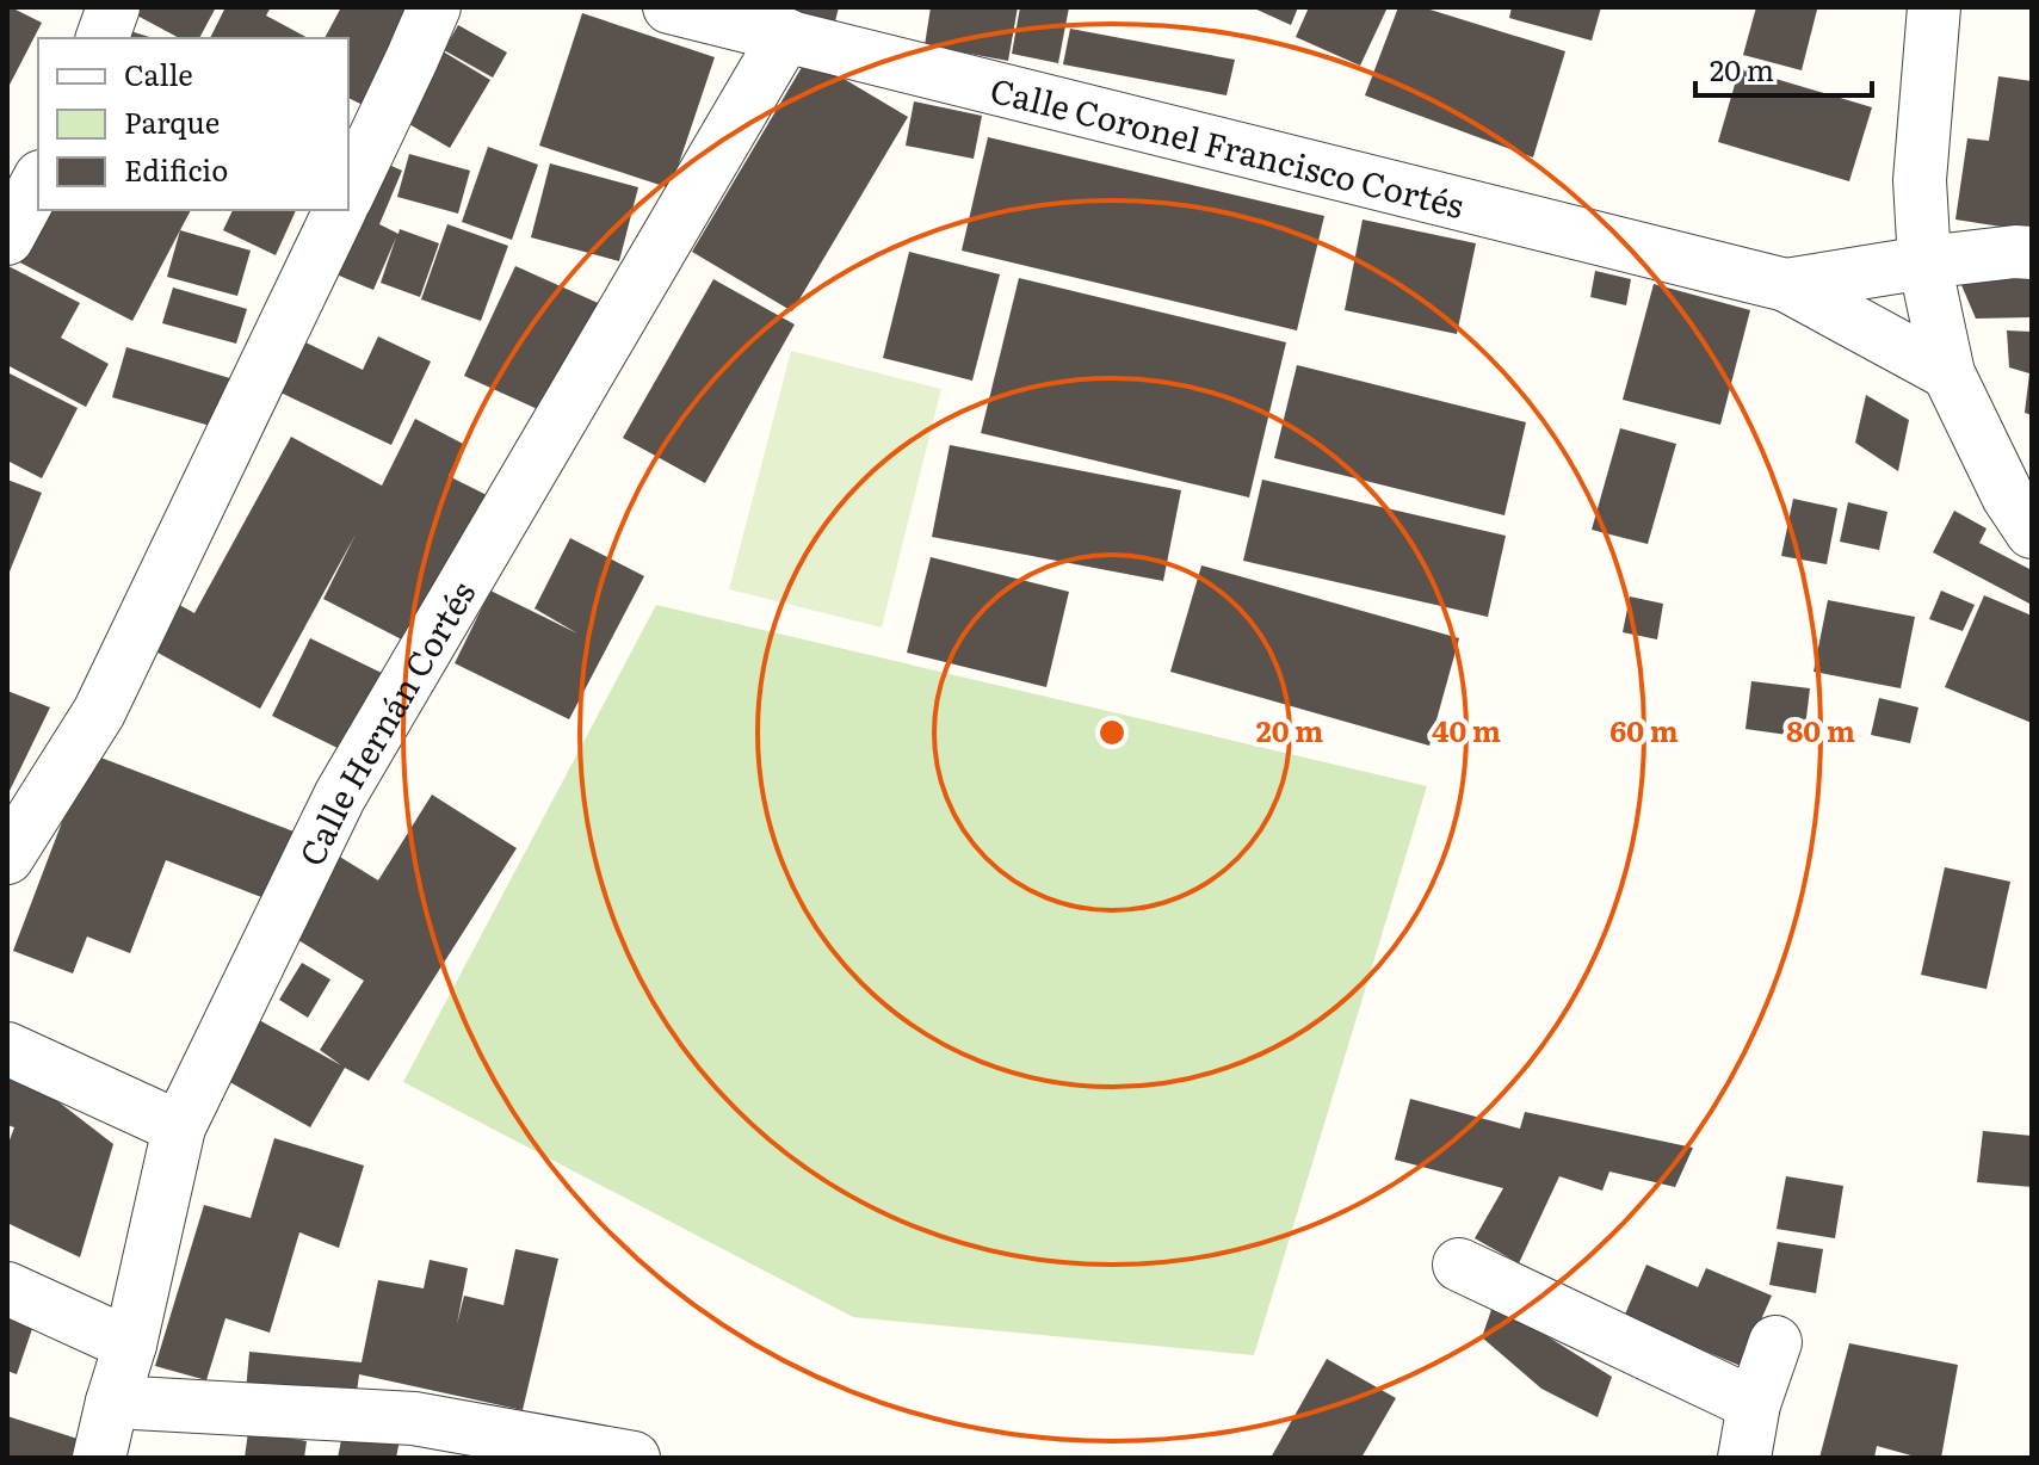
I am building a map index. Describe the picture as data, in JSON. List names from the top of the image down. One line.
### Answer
{"streets":{"street":["Calle Coronel Francisco Cortés","Calle Hernán Cortés"]},"crossings":[["Calle Coronel Francisco Cortés","Calle Hernán Cortés"]],"legend":["Calle","Parque","Edificio"],"scale_bar":"20 m","rings":["20 m","40 m","60 m","80 m"]}
